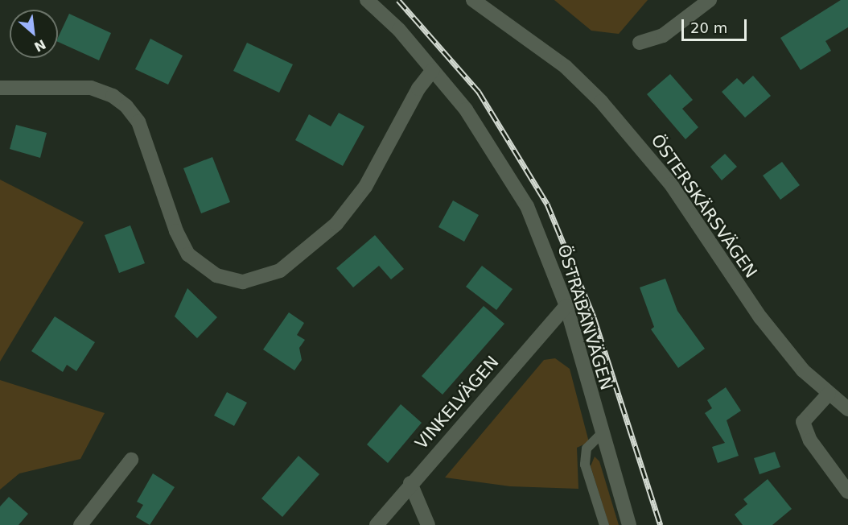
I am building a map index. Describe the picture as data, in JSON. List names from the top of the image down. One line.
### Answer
{"streets":{"street":["ÖSTERSKÄRSVÄGEN","ÖSTRABANVÄGEN","VINKELVÄGEN"]},"crossings":[["ÖSTRABANVÄGEN","VINKELVÄGEN"]],"scale_bar":"20 m","north":"bottom right"}
